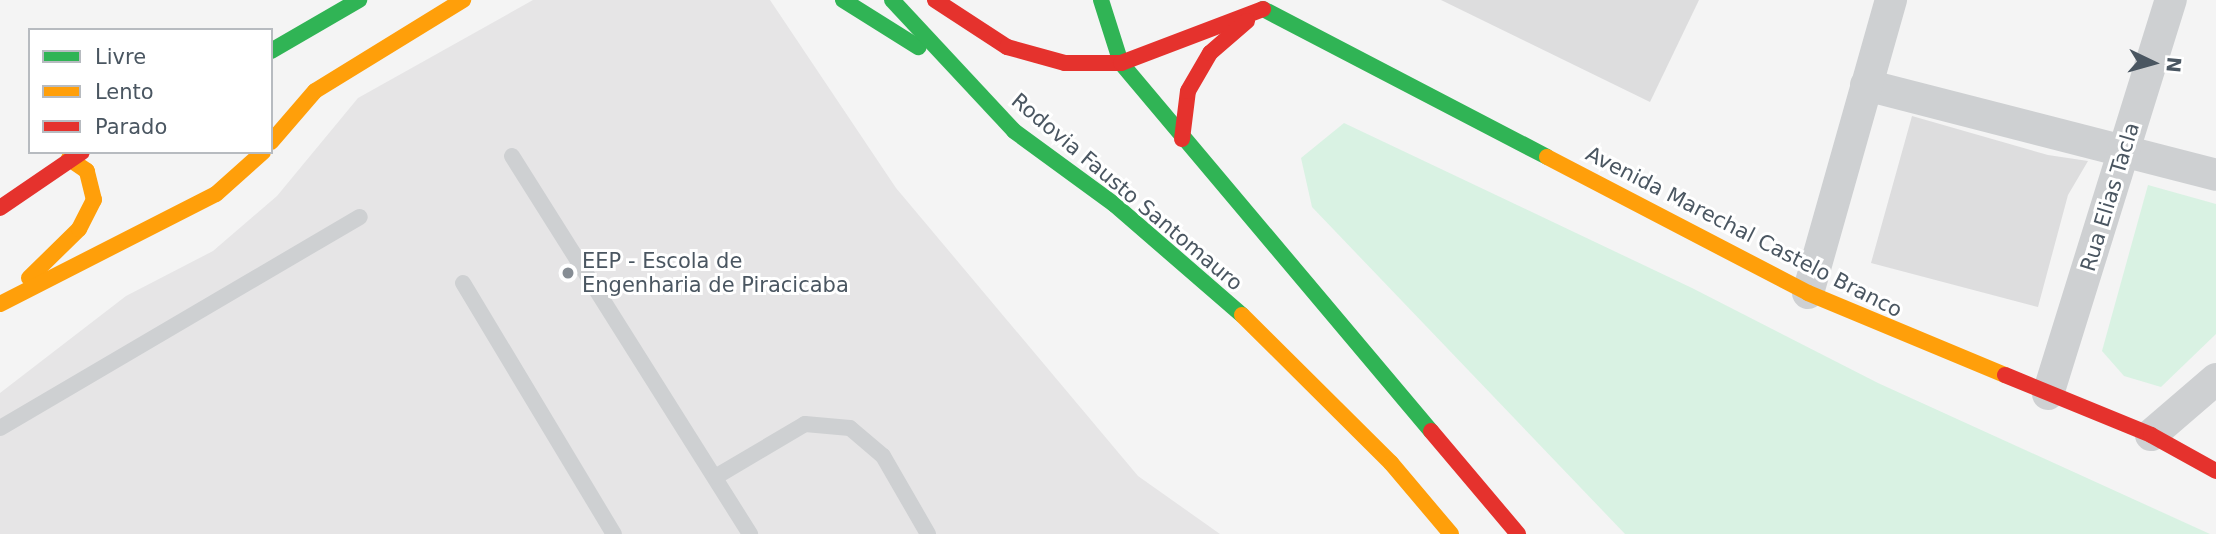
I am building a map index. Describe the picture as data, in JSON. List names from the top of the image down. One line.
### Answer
{"streets":{"main road":["Rodovia Fausto Santomauro","Avenida Marechal Castelo Branco"],"street":["Rua Elias Tacla"]},"crossings":[["Rua Elias Tacla","Avenida Marechal Castelo Branco"]],"places":["EEP - Escola de Engenharia de Piracicaba"],"legend":["Livre","Lento","Parado"],"north":"right"}
